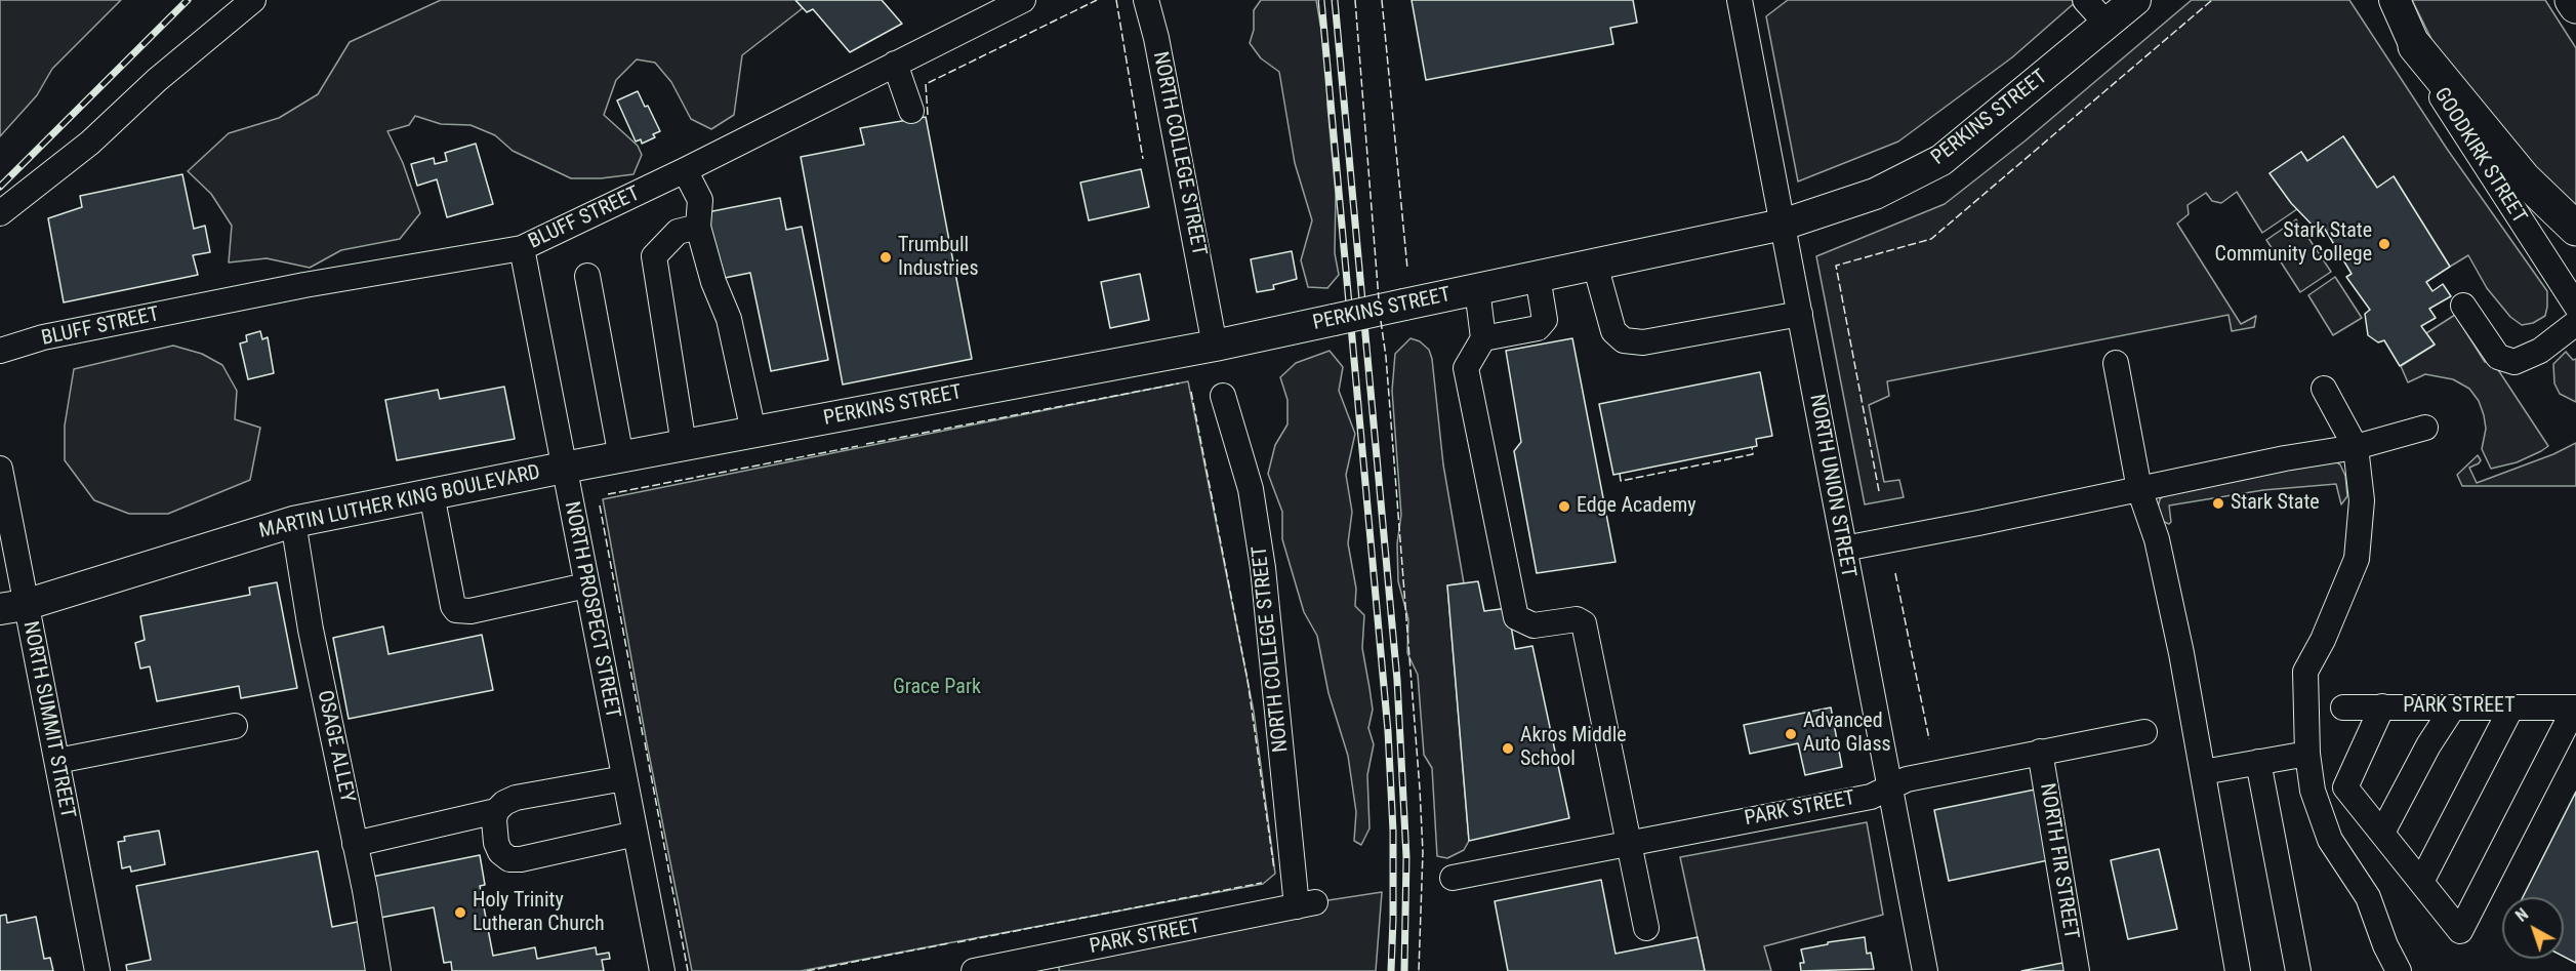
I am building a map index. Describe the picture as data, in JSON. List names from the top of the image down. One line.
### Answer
{"streets":{"main road":["PERKINS STREET","GOODKIRK STREET","MARTIN LUTHER KING BOULEVARD"],"street":["NORTH COLLEGE STREET","BLUFF STREET","NORTH UNION STREET","NORTH PROSPECT STREET","PARK STREET","NORTH SUMMIT STREET","OSAGE ALLEY","NORTH FIR STREET"]},"crossings":[["PERKINS STREET","NORTH COLLEGE STREET"],["PERKINS STREET","NORTH UNION STREET"],["PERKINS STREET","MARTIN LUTHER KING BOULEVARD"],["PERKINS STREET","NORTH PROSPECT STREET"],["NORTH COLLEGE STREET","PARK STREET"],["BLUFF STREET","NORTH PROSPECT STREET"],["NORTH UNION STREET","PARK STREET"],["MARTIN LUTHER KING BOULEVARD","NORTH PROSPECT STREET"],["MARTIN LUTHER KING BOULEVARD","NORTH SUMMIT STREET"],["MARTIN LUTHER KING BOULEVARD","OSAGE ALLEY"],["PARK STREET","NORTH FIR STREET"]],"parks":["Grace Park"],"places":["Stark State Community College","Trumbull Industries","Stark State","Edge Academy","Advanced Auto Glass","Akros Middle School","Holy Trinity Lutheran Church"],"north":"top left"}
